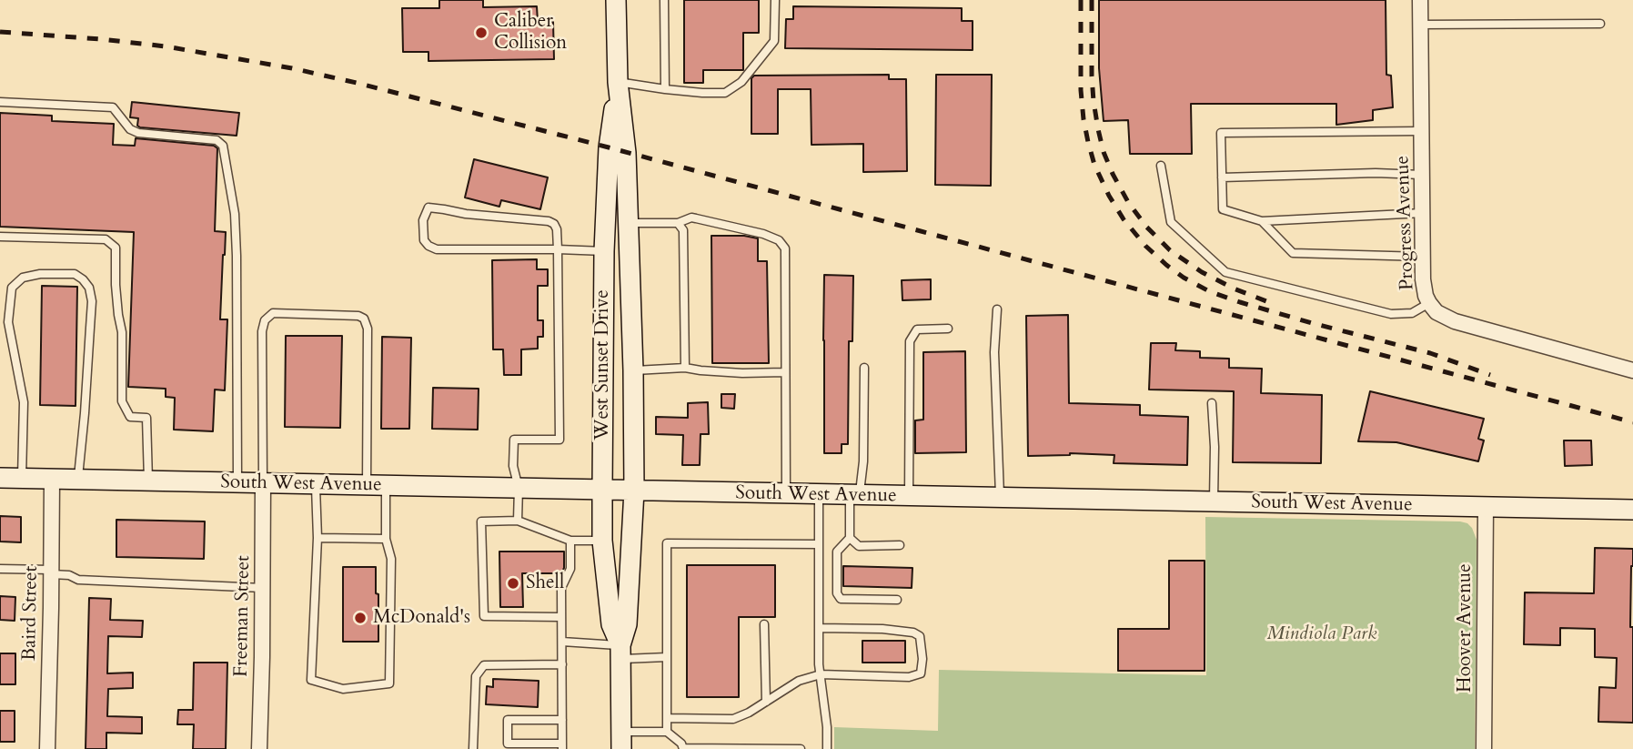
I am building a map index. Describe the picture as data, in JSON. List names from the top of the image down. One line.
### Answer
{"streets":{"street":["Progress Avenue","West Sunset Drive","South West Avenue","Baird Street","Freeman Street","Hoover Avenue"]},"crossings":[["West Sunset Drive","South West Avenue"],["South West Avenue","Baird Street"],["South West Avenue","Freeman Street"],["South West Avenue","Hoover Avenue"]],"parks":["Mindiola Park"],"places":["Caliber Collision","Shell","McDonald's"]}
